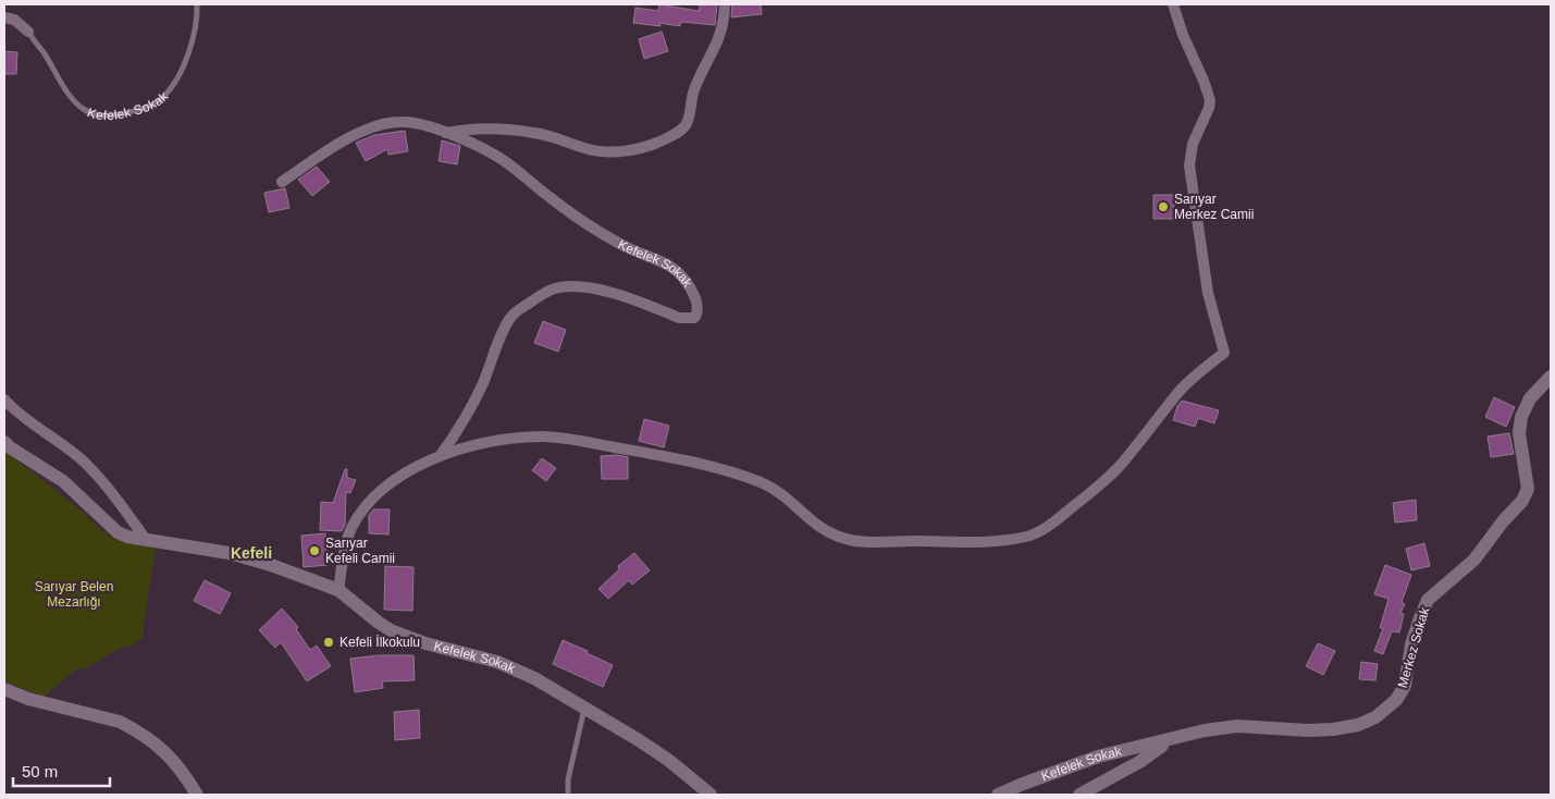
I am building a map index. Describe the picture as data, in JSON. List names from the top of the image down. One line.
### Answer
{"streets":{"street":["Kefelek Sokak","Merkez Sokak"]},"crossings":[["Kefelek Sokak","Merkez Sokak"]],"districts":["Kefeli"],"parks":["Sarıyar Belen Mezarlığı"],"places":["Sarıyar Merkez Camii","Sarıyar Kefeli Camii","Kefeli İlkokulu"],"scale_bar":"50 m"}
